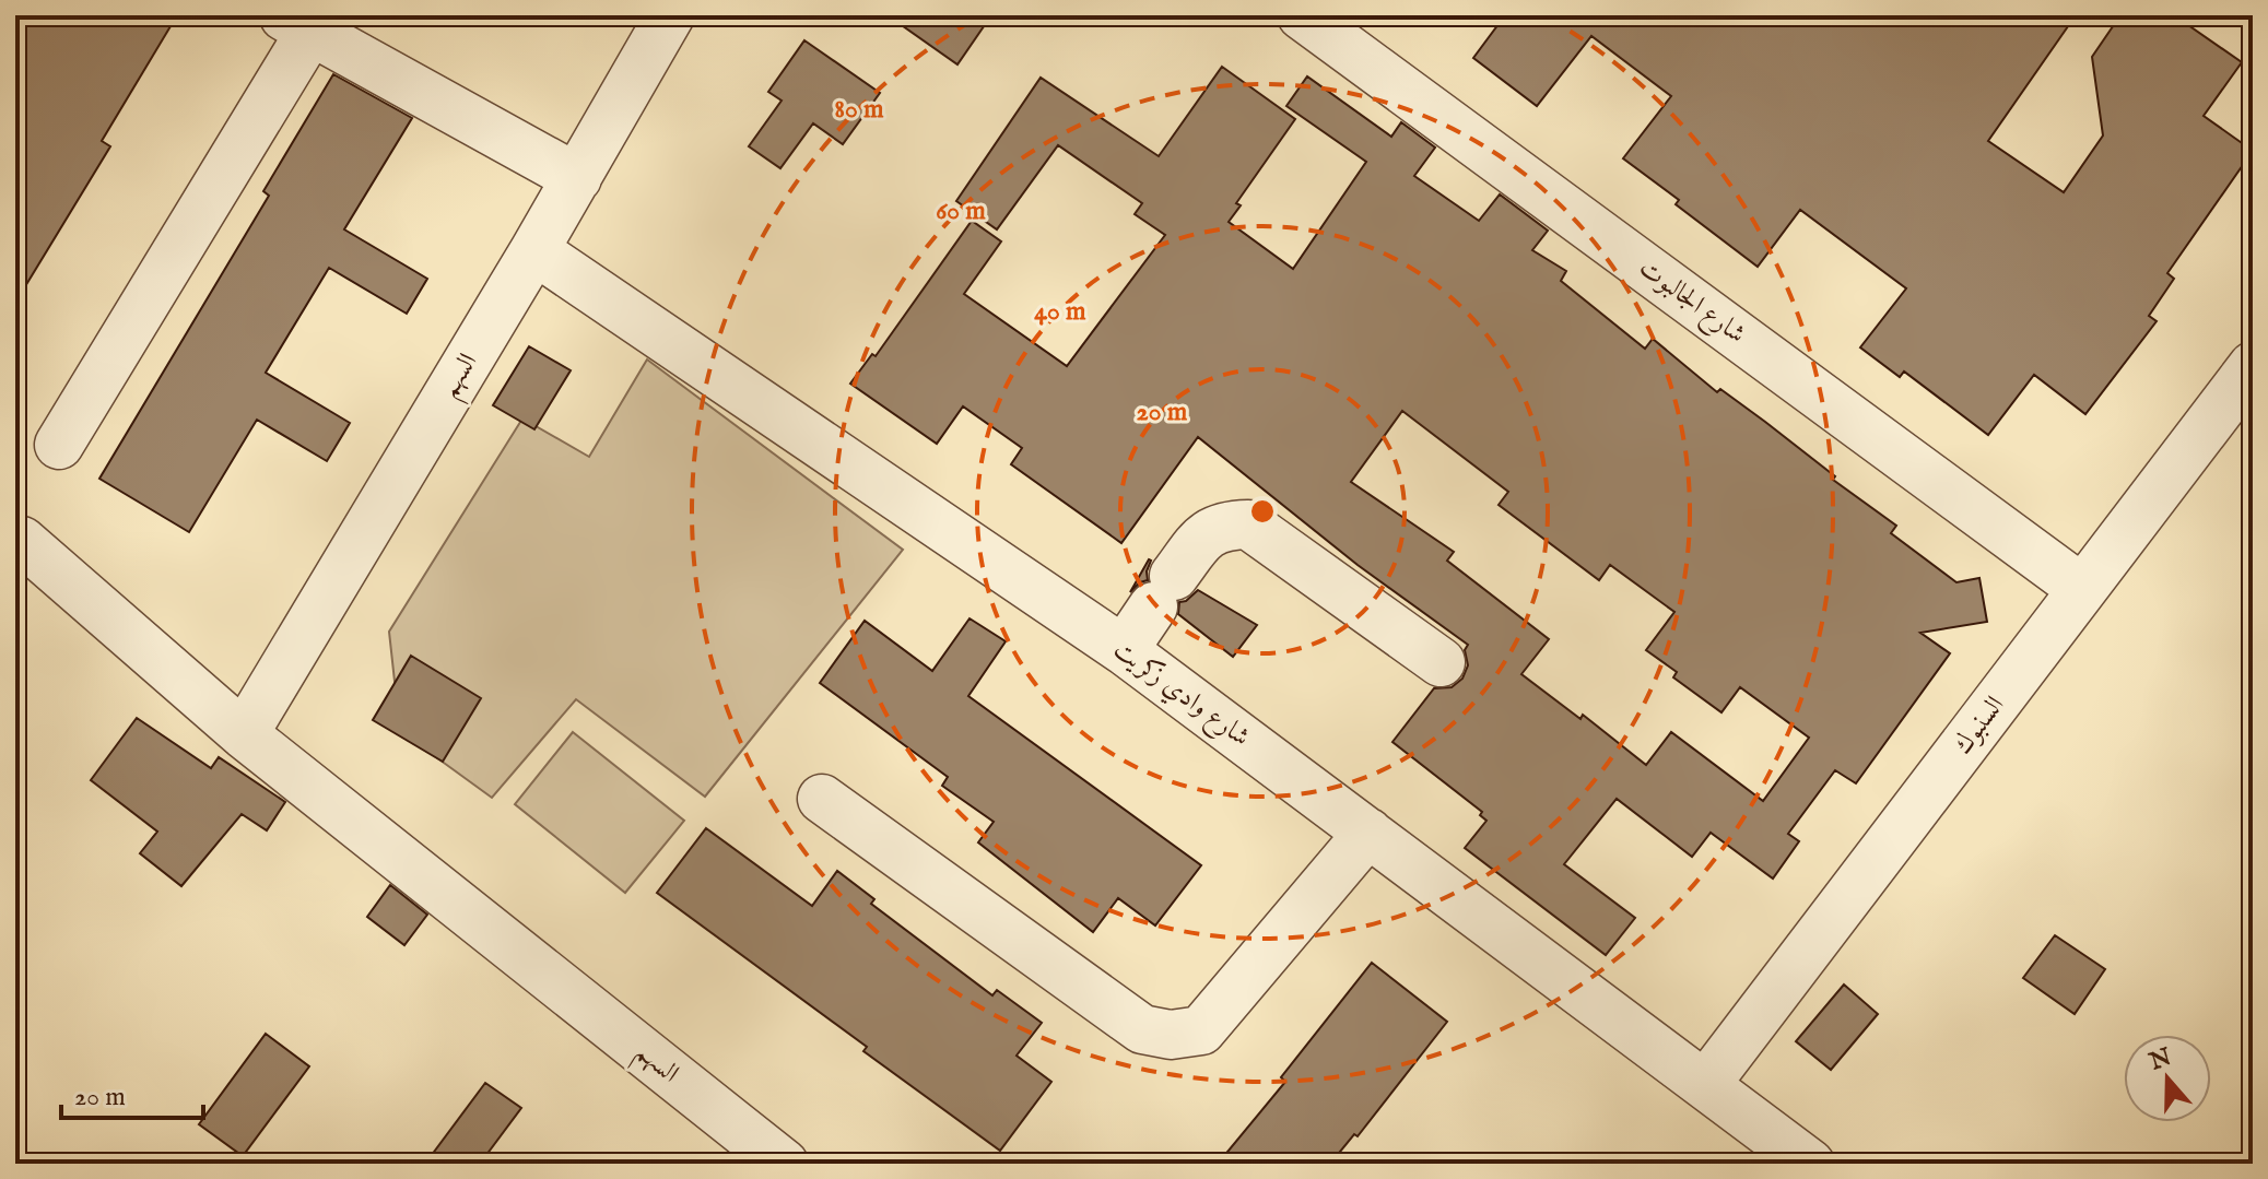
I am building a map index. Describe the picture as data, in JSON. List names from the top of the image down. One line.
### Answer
{"streets":{"street":["شارع الجالبوت","السهم","شارع وادي زكريت","السنبوك"]},"crossings":[["شارع الجالبوت","السنبوك"],["السهم","شارع وادي زكريت"],["شارع وادي زكريت","السنبوك"]],"scale_bar":"20 m","north":"top","rings":["80 m","60 m","40 m","20 m"]}
